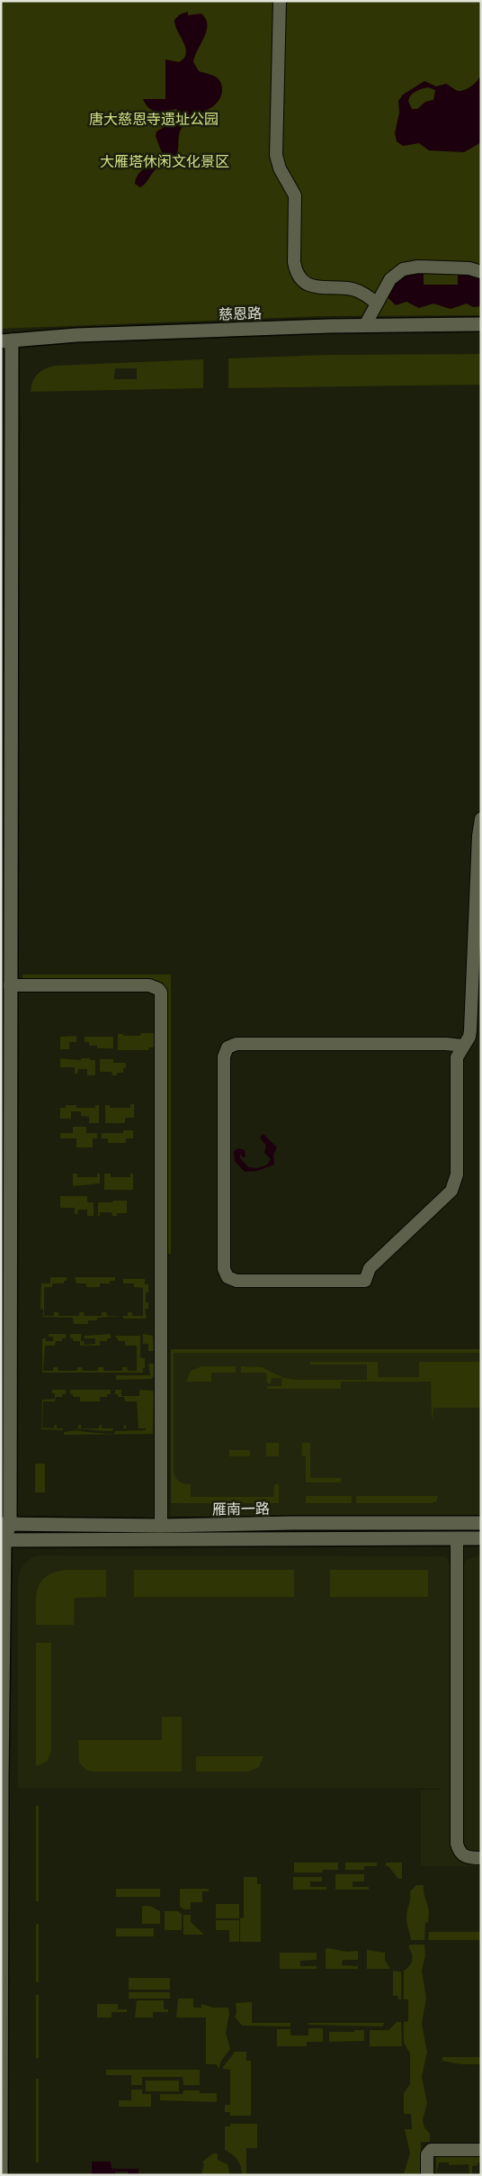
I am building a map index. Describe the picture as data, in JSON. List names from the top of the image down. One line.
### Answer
{"streets":{"street":["慈恩路","雁南一路"]},"parks":["唐大慈恩寺遗址公园","大雁塔休闲文化景区"]}
